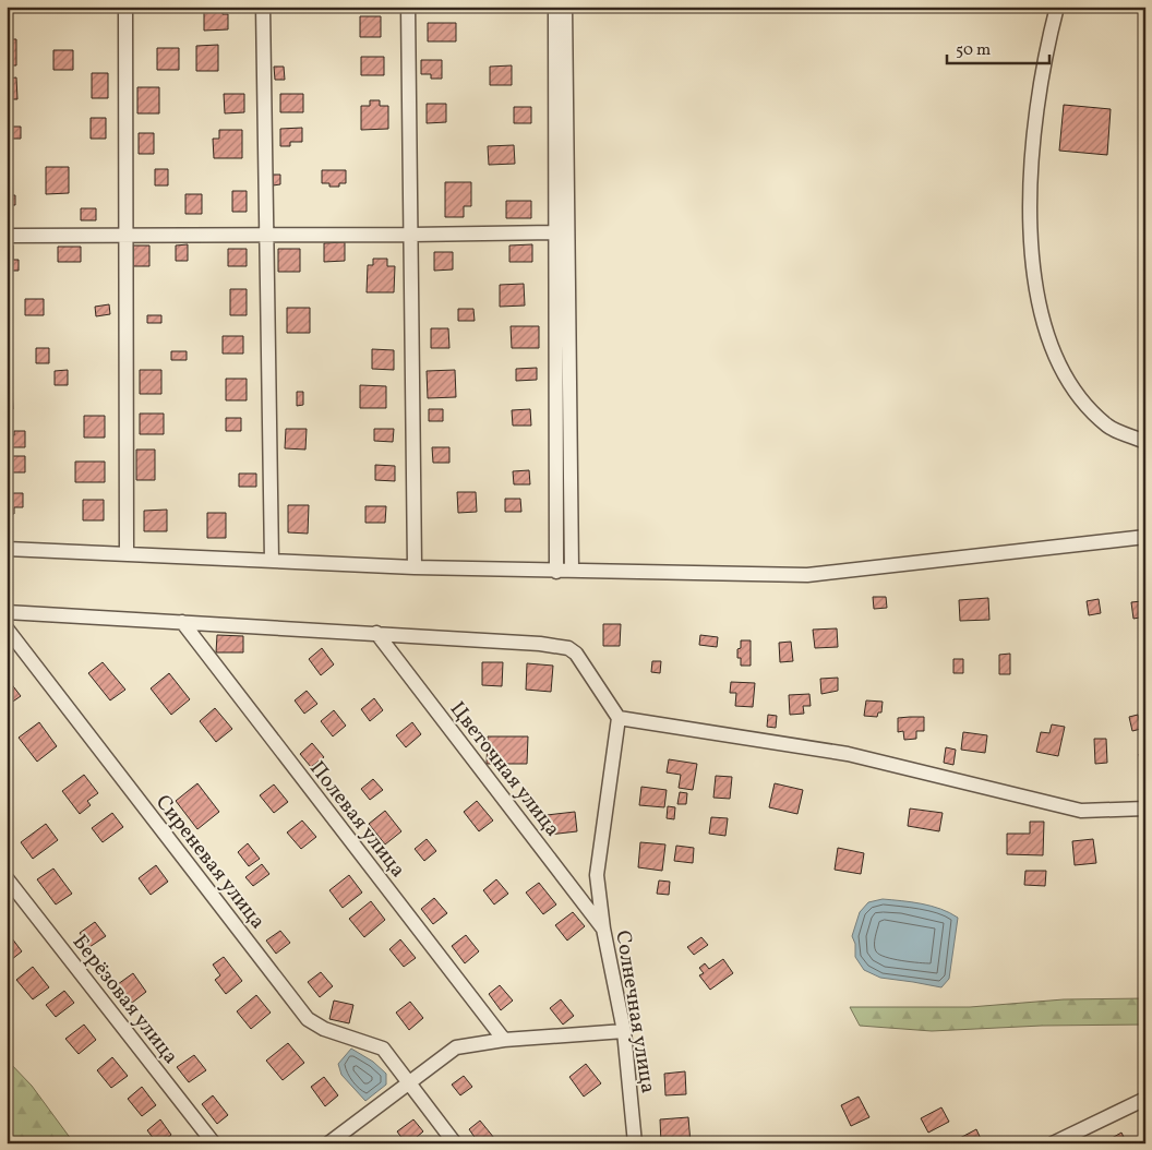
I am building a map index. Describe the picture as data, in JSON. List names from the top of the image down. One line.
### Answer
{"streets":{"street":["Цветочная улица","Полевая улица","Сиреневая улица","Берёзовая улица","Солнечная улица"]},"crossings":[["Цветочная улица","Солнечная улица"]],"scale_bar":"50 m"}
